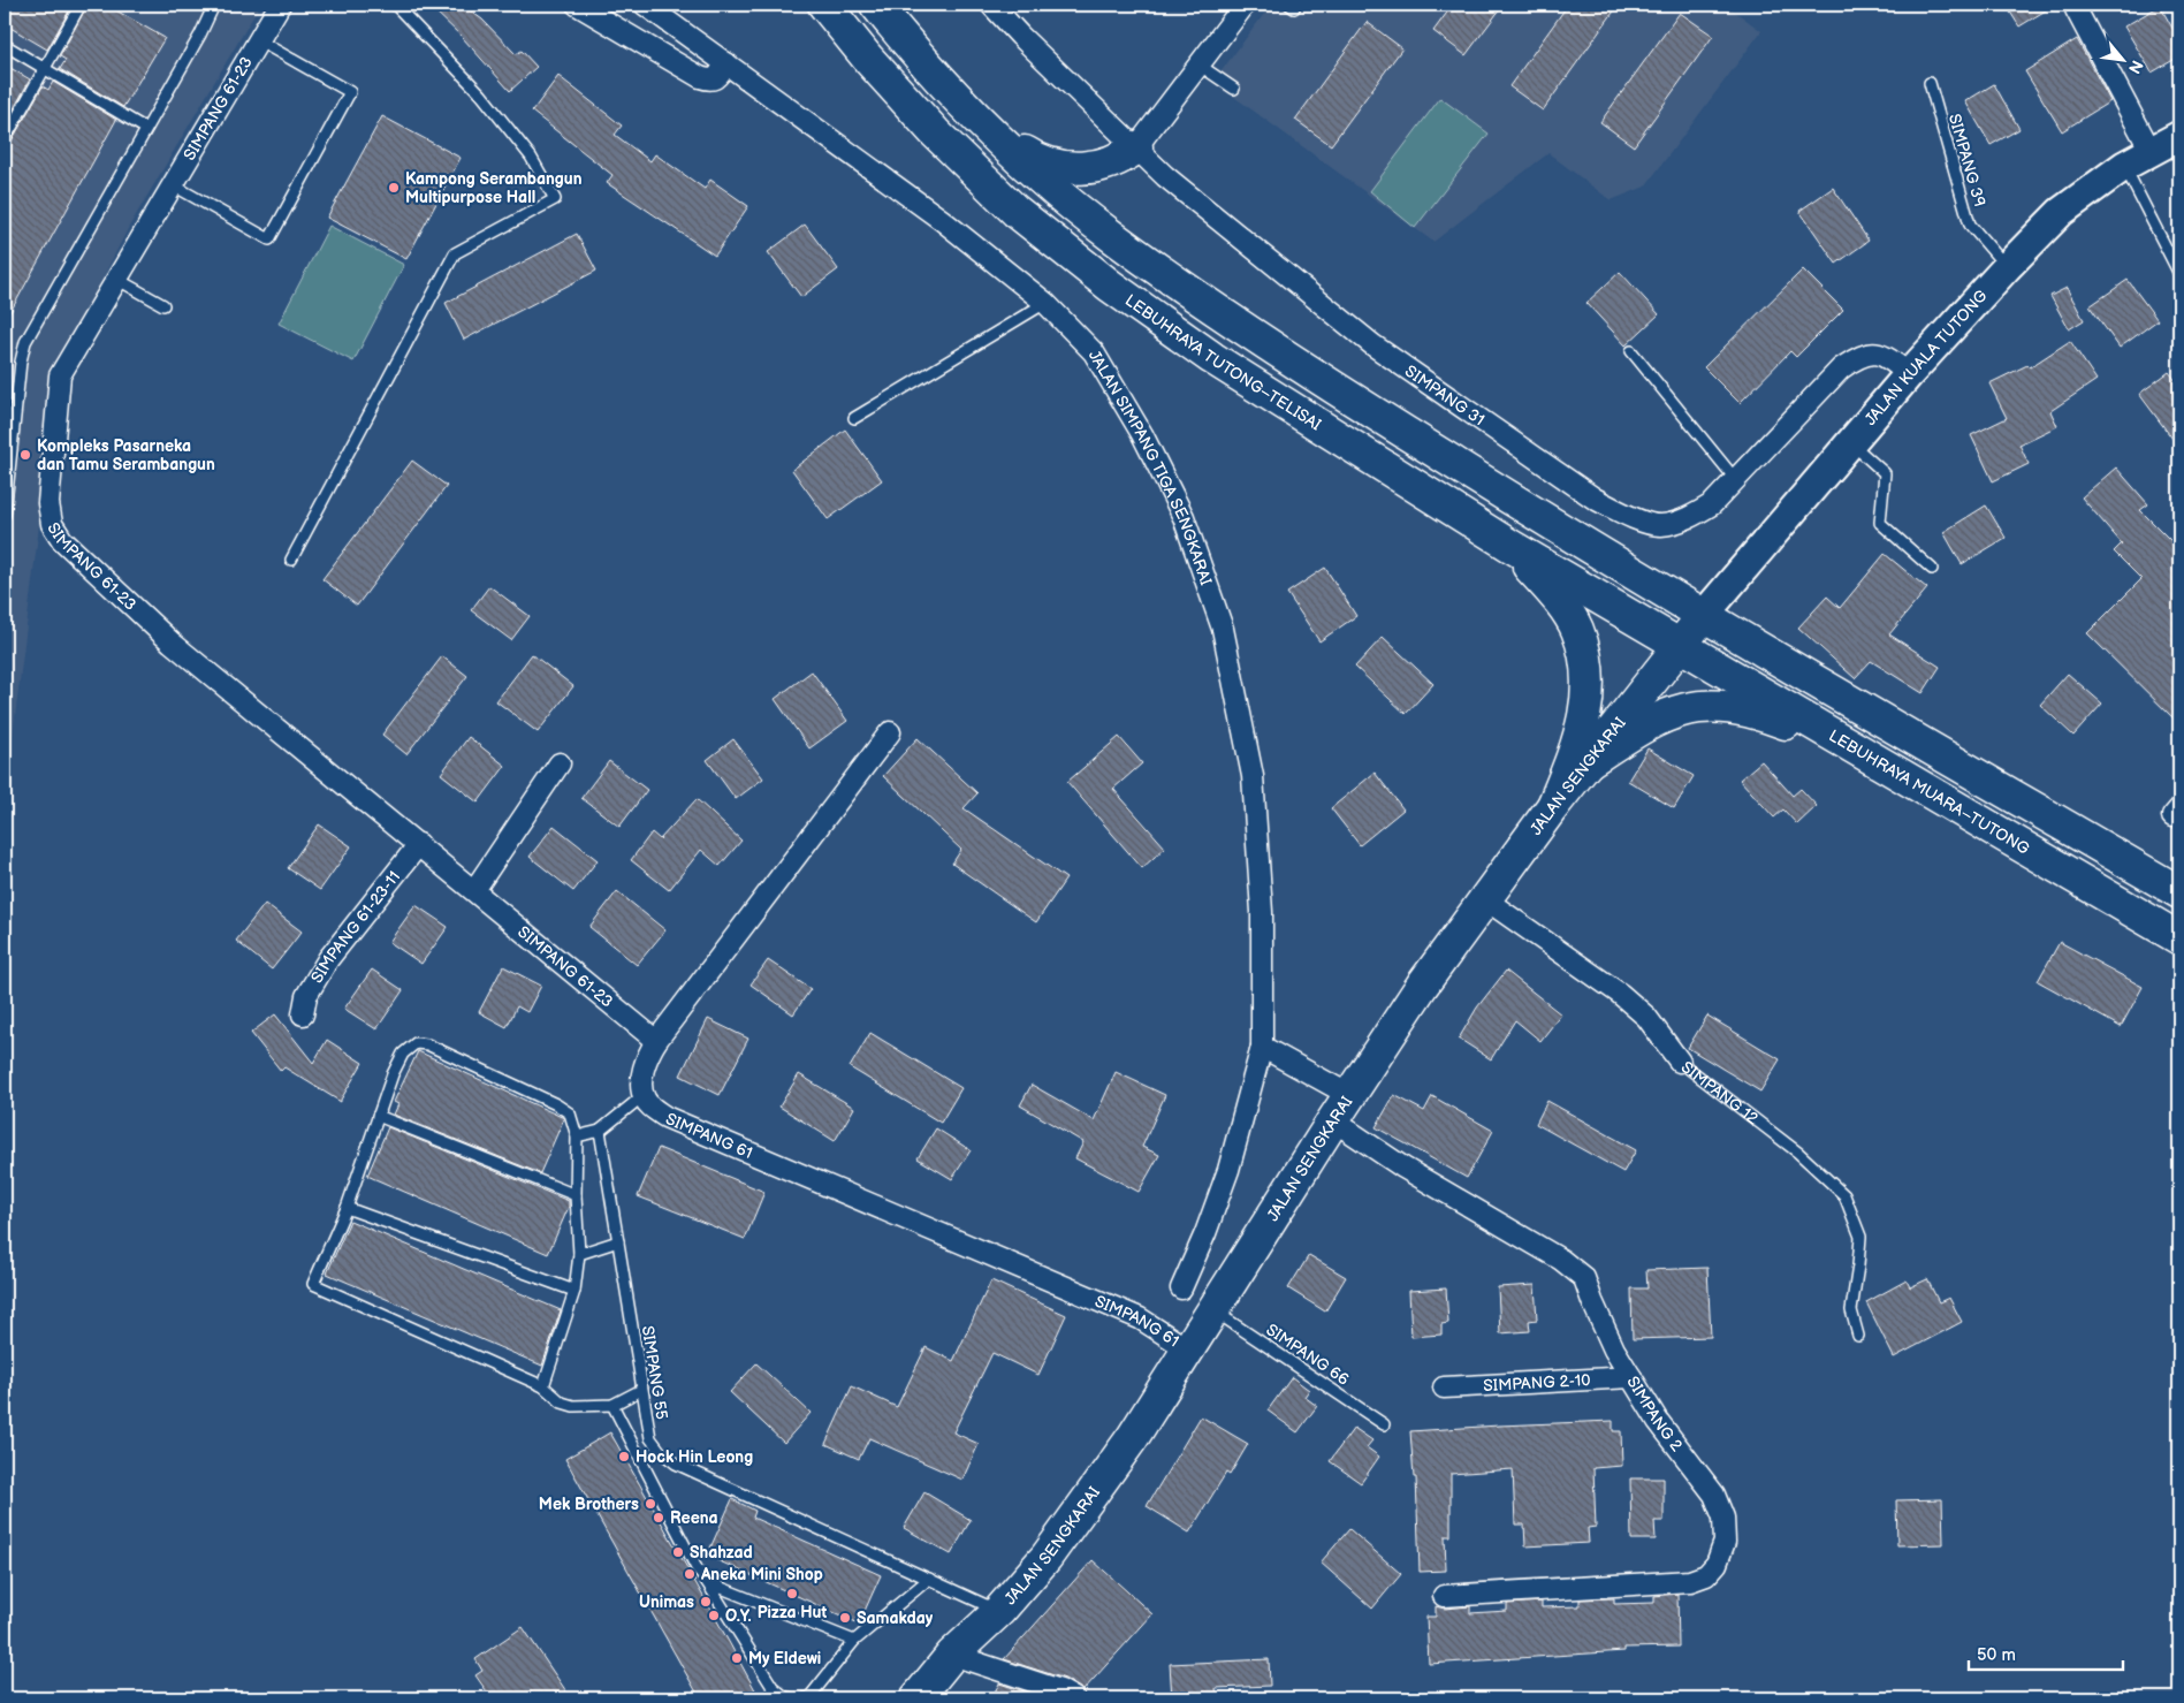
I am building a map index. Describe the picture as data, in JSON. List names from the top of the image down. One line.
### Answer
{"streets":{"main road":["LEBUHRAYA TUTONG–TELISAI","JALAN SENGKARAI","LEBUHRAYA MUARA–TUTONG"],"street":["SIMPANG 61-23","JALAN KUALA TUTONG","SIMPANG 31","JALAN SIMPANG TIGA SENGKARAI","SIMPANG 61-23-11","SIMPANG 12","SIMPANG 61","SIMPANG 2-10","SIMPANG 2"],"lane":["SIMPANG 39","SIMPANG 66","SIMPANG 55"]},"crossings":[["SIMPANG 61-23","SIMPANG 61-23-11"],["SIMPANG 39","JALAN KUALA TUTONG"],["JALAN KUALA TUTONG","SIMPANG 31"],["JALAN KUALA TUTONG","JALAN SENGKARAI"],["LEBUHRAYA TUTONG–TELISAI","JALAN SENGKARAI"],["LEBUHRAYA TUTONG–TELISAI","LEBUHRAYA MUARA–TUTONG"],["JALAN SENGKARAI","LEBUHRAYA MUARA–TUTONG"],["JALAN SENGKARAI","SIMPANG 12"],["JALAN SENGKARAI","SIMPANG 61"],["JALAN SENGKARAI","SIMPANG 66"],["JALAN SENGKARAI","SIMPANG 55"],["JALAN SENGKARAI","SIMPANG 2"],["SIMPANG 2-10","SIMPANG 2"]],"places":["Kampong Serambangun Multipurpose Hall","Kompleks Pasarneka dan Tamu Serambangun","Hock Hin Leong","Mek Brothers","Reena","Shahzad","Aneka Mini Shop","Pizza Hut","Unimas","O.Y.","Samakday","My Eldewi"],"scale_bar":"50 m","north":"bottom right"}
